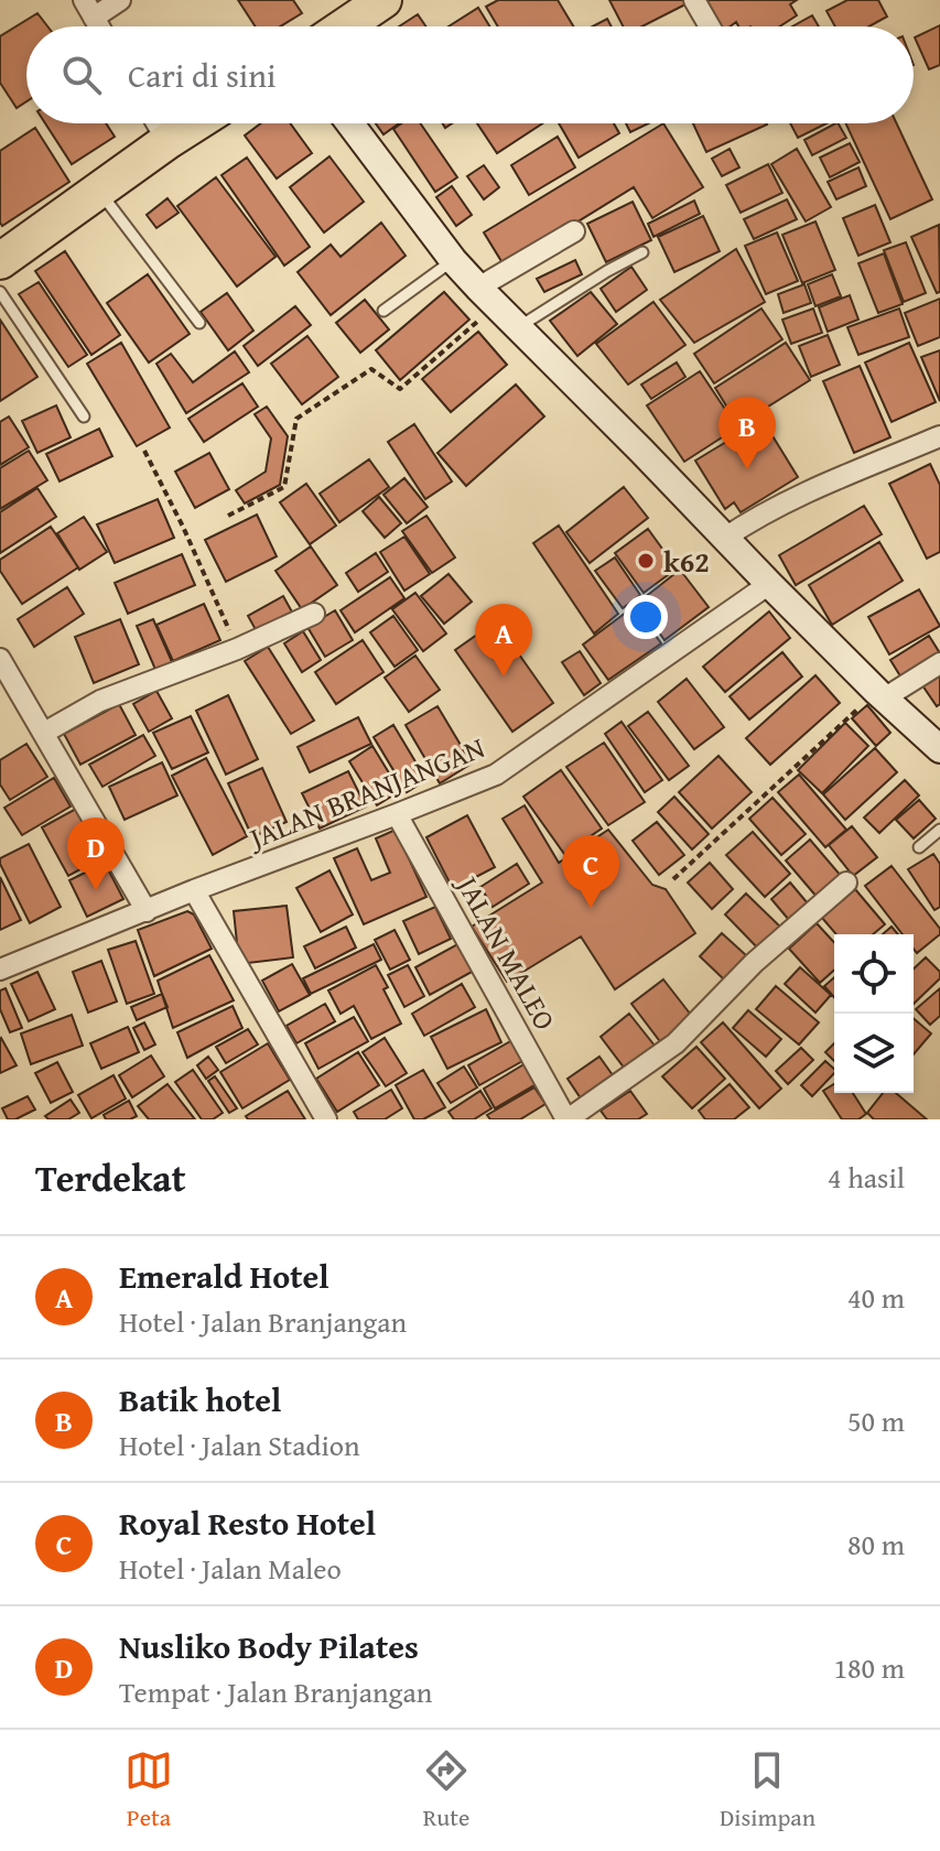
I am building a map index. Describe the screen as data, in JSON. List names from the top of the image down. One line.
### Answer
{"streets":{"street":["JALAN BRANJANGAN","JALAN MALEO"]},"crossings":[["JALAN BRANJANGAN","JALAN MALEO"]],"places":["k62"],"page":{"search":"Cari di sini","pins":["B","A","D","C"],"heading":["Terdekat","4 hasil"],"list":[{"mark":"A","name":"Emerald Hotel","note":"Hotel · Jalan Branjangan","value":"40 m"},{"mark":"B","name":"Batik hotel","note":"Hotel · Jalan Stadion","value":"50 m"},{"mark":"C","name":"Royal Resto Hotel","note":"Hotel · Jalan Maleo","value":"80 m"},{"mark":"D","name":"Nusliko Body Pilates","note":"Tempat · Jalan Branjangan","value":"180 m"}],"nav":["Peta","Rute","Disimpan"]}}
